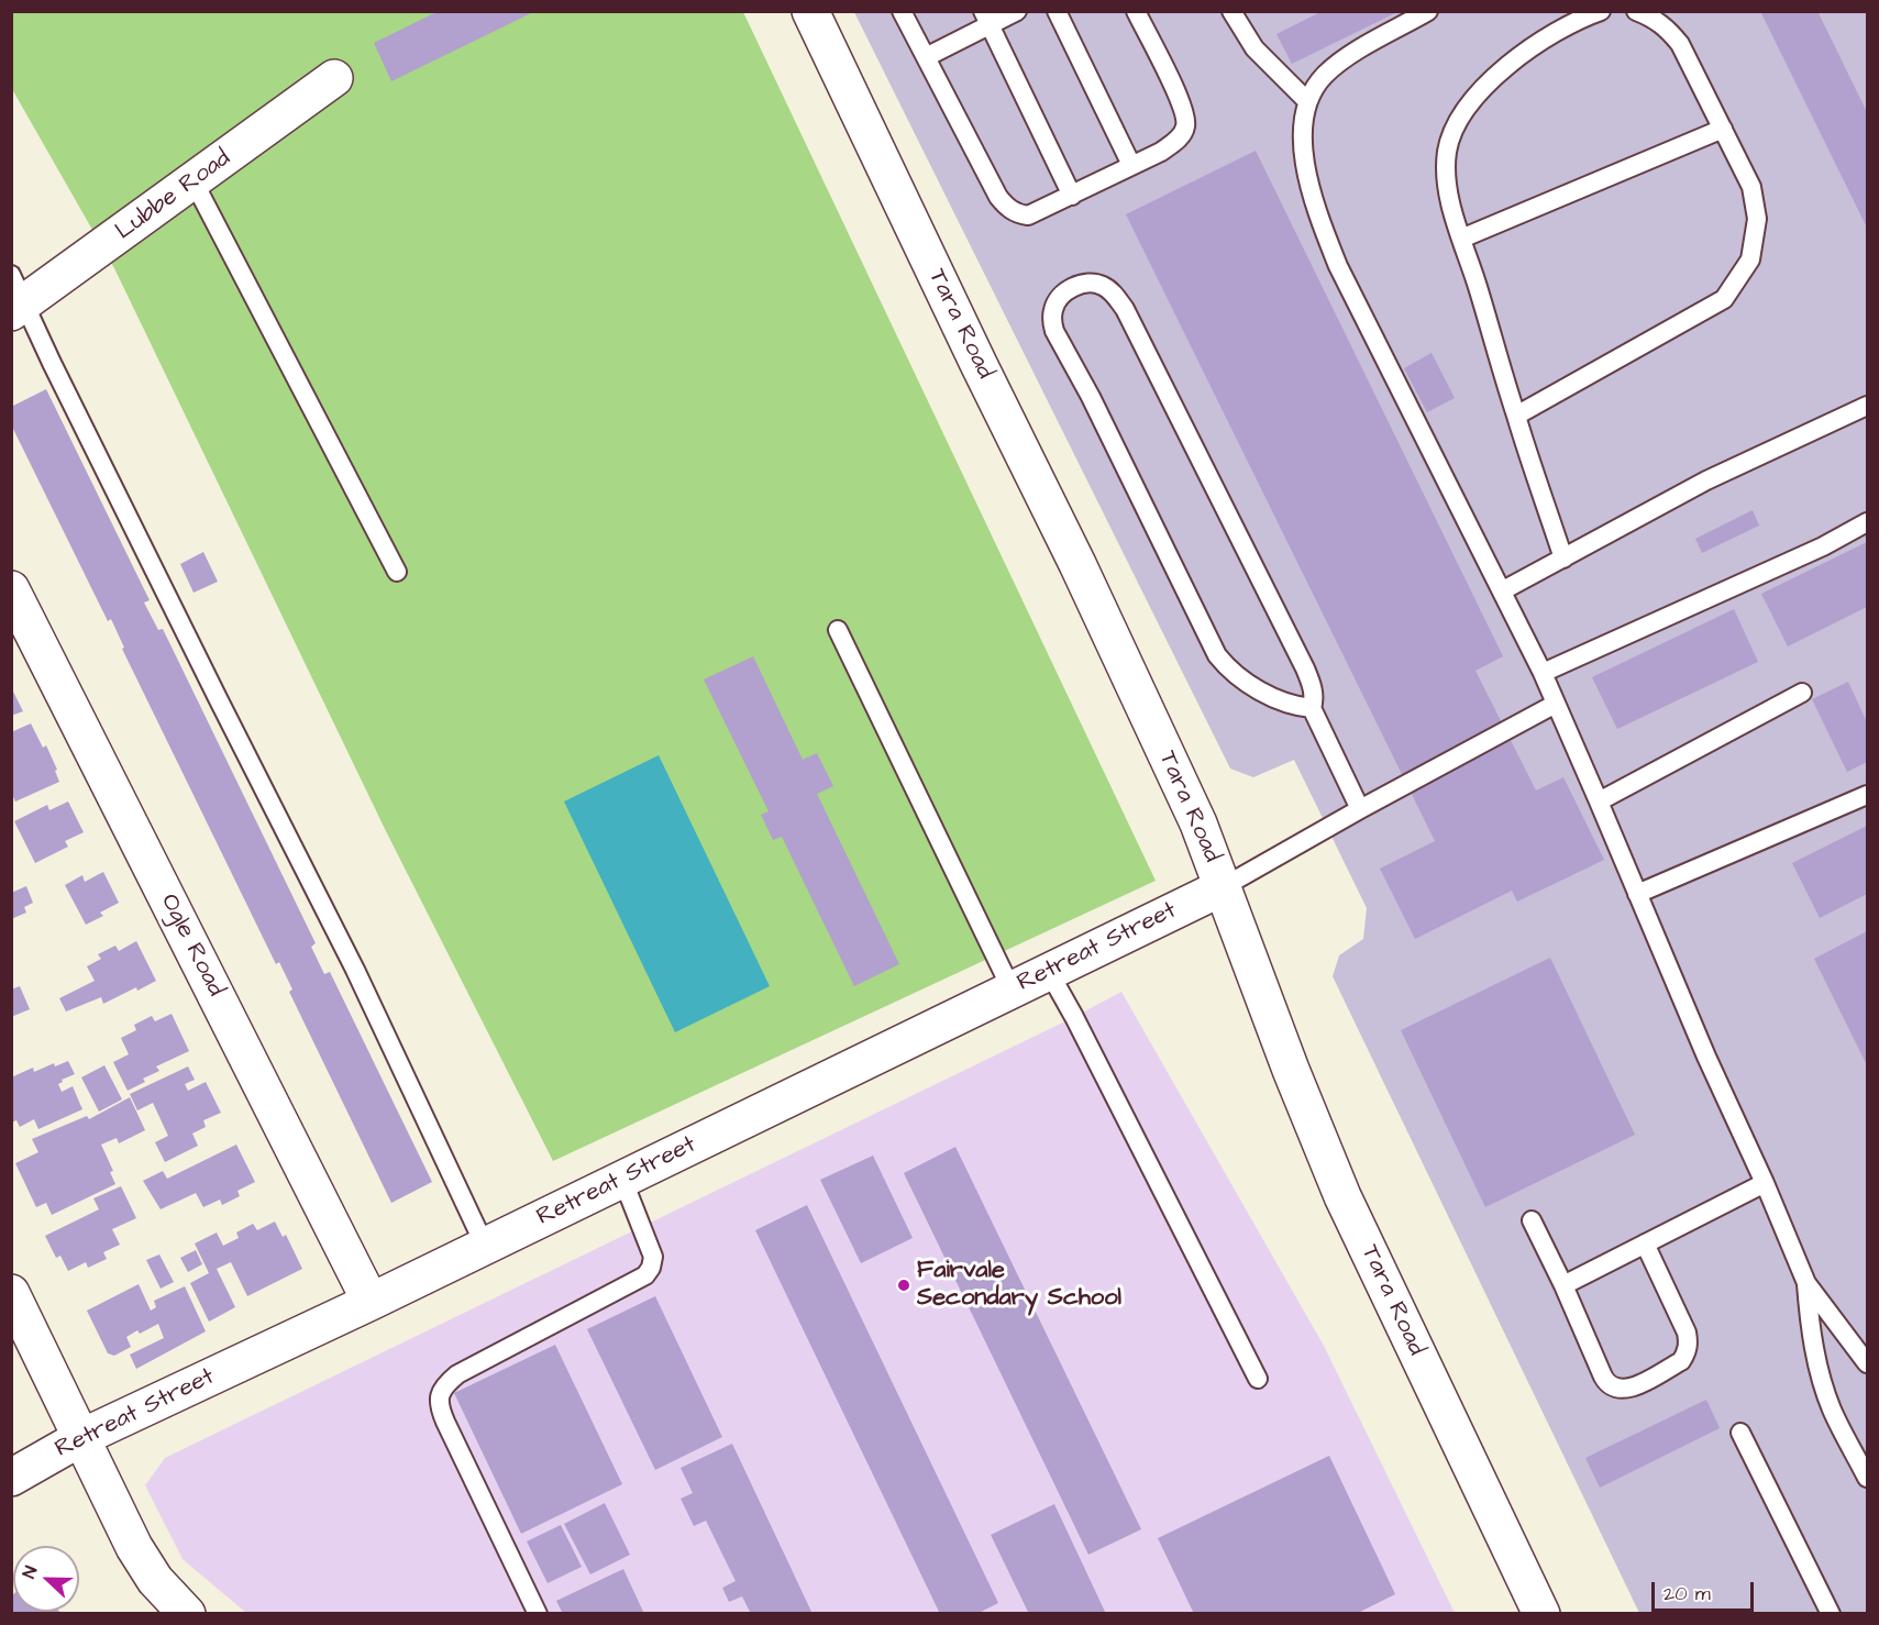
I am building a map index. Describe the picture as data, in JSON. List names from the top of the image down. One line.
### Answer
{"streets":{"street":["Lubbe Road","Tara Road","Ogle Road","Retreat Street"]},"crossings":[["Tara Road","Retreat Street"],["Ogle Road","Retreat Street"]],"places":["Fairvale Secondary School"],"scale_bar":"20 m","north":"left"}
